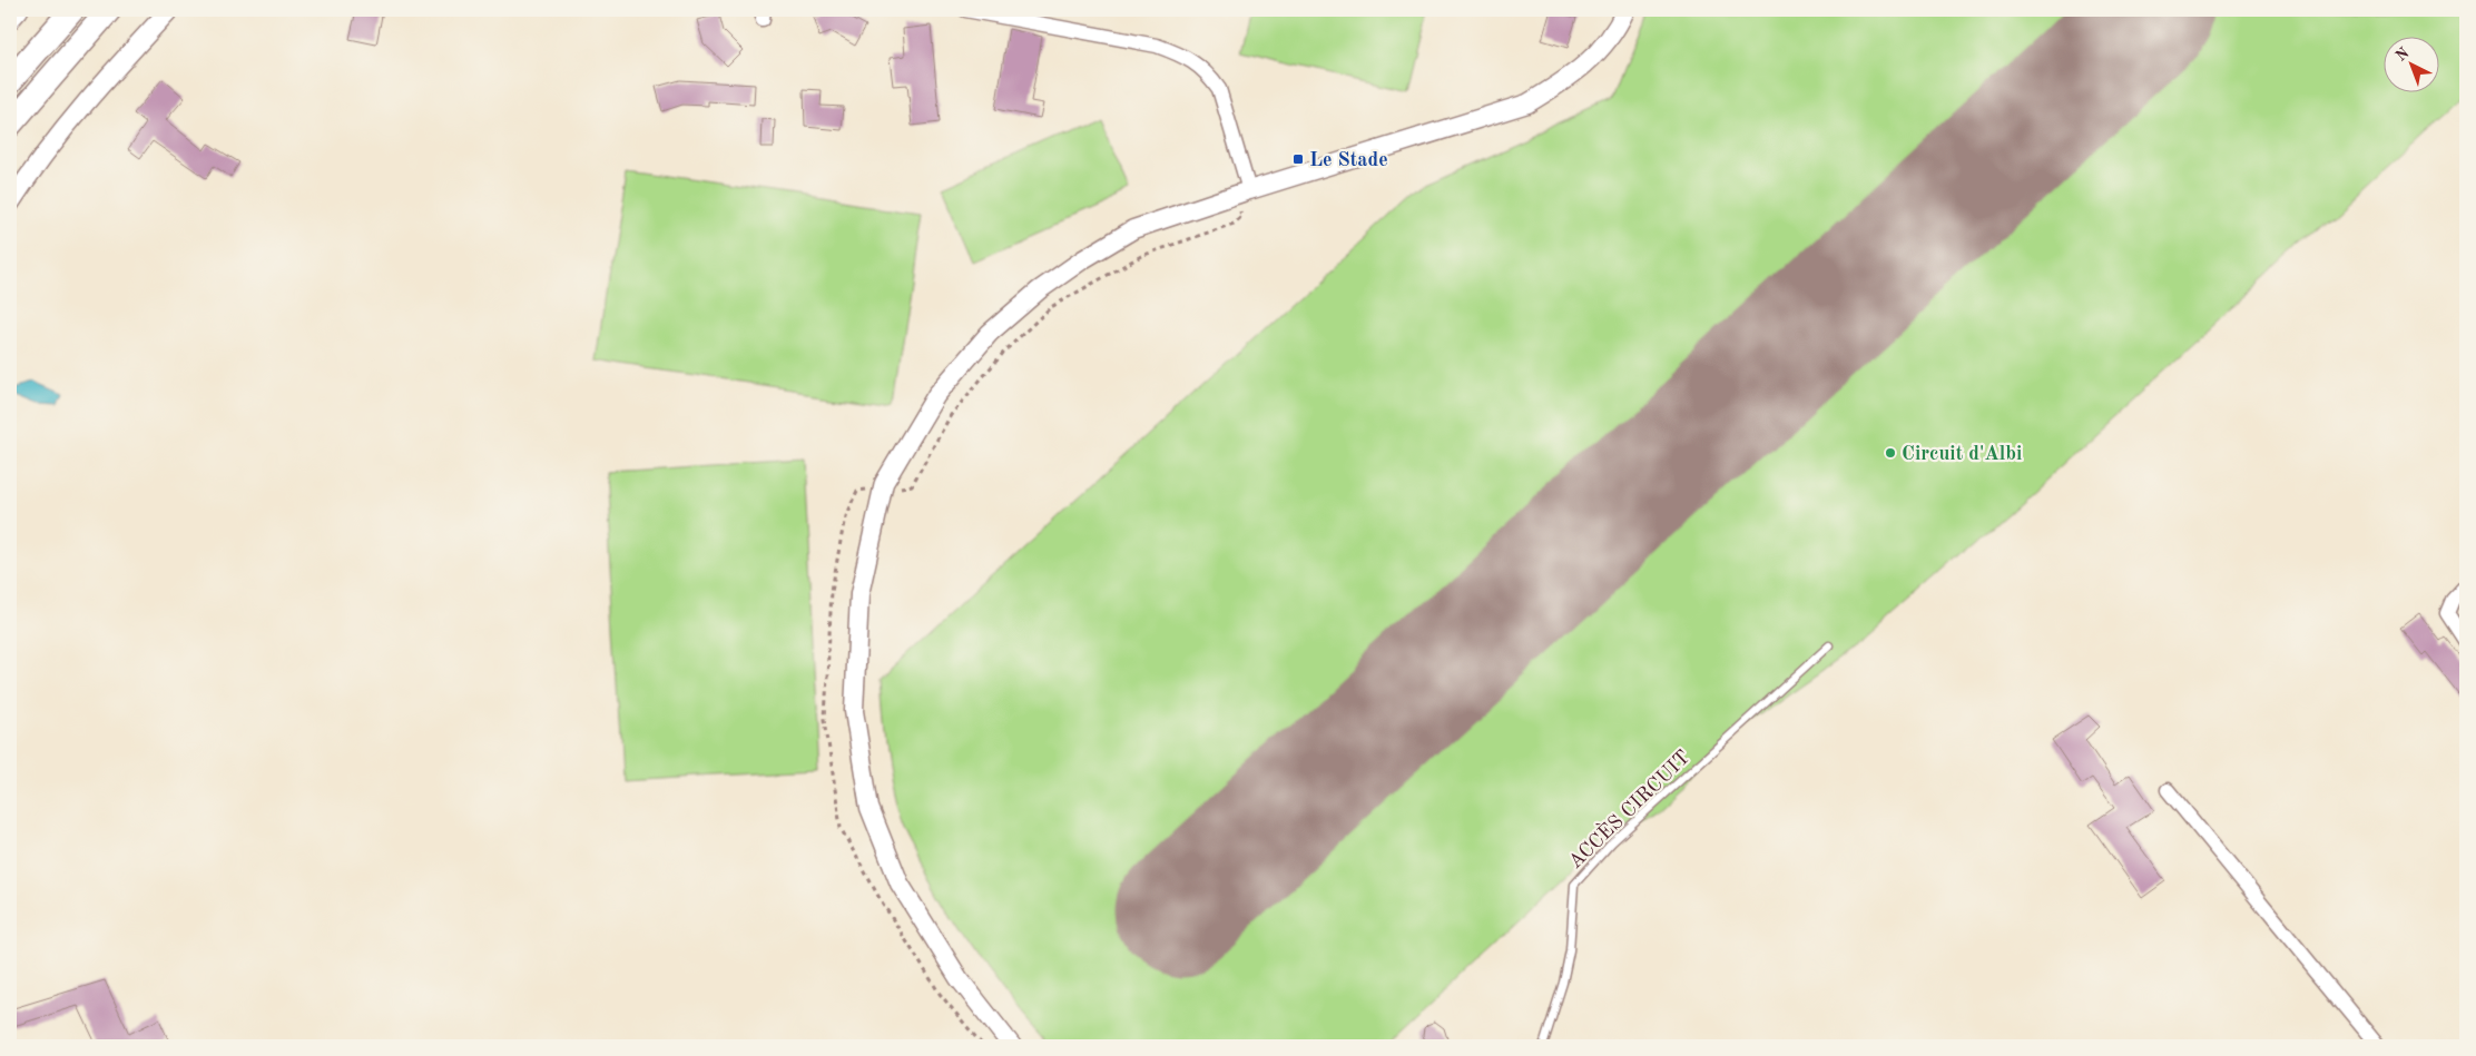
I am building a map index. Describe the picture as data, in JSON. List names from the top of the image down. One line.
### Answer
{"streets":{"lane":["ACCÈS CIRCUIT"]},"places":{"transit":["Le Stade"],"other":["Circuit d'Albi"]},"north":"top left"}
